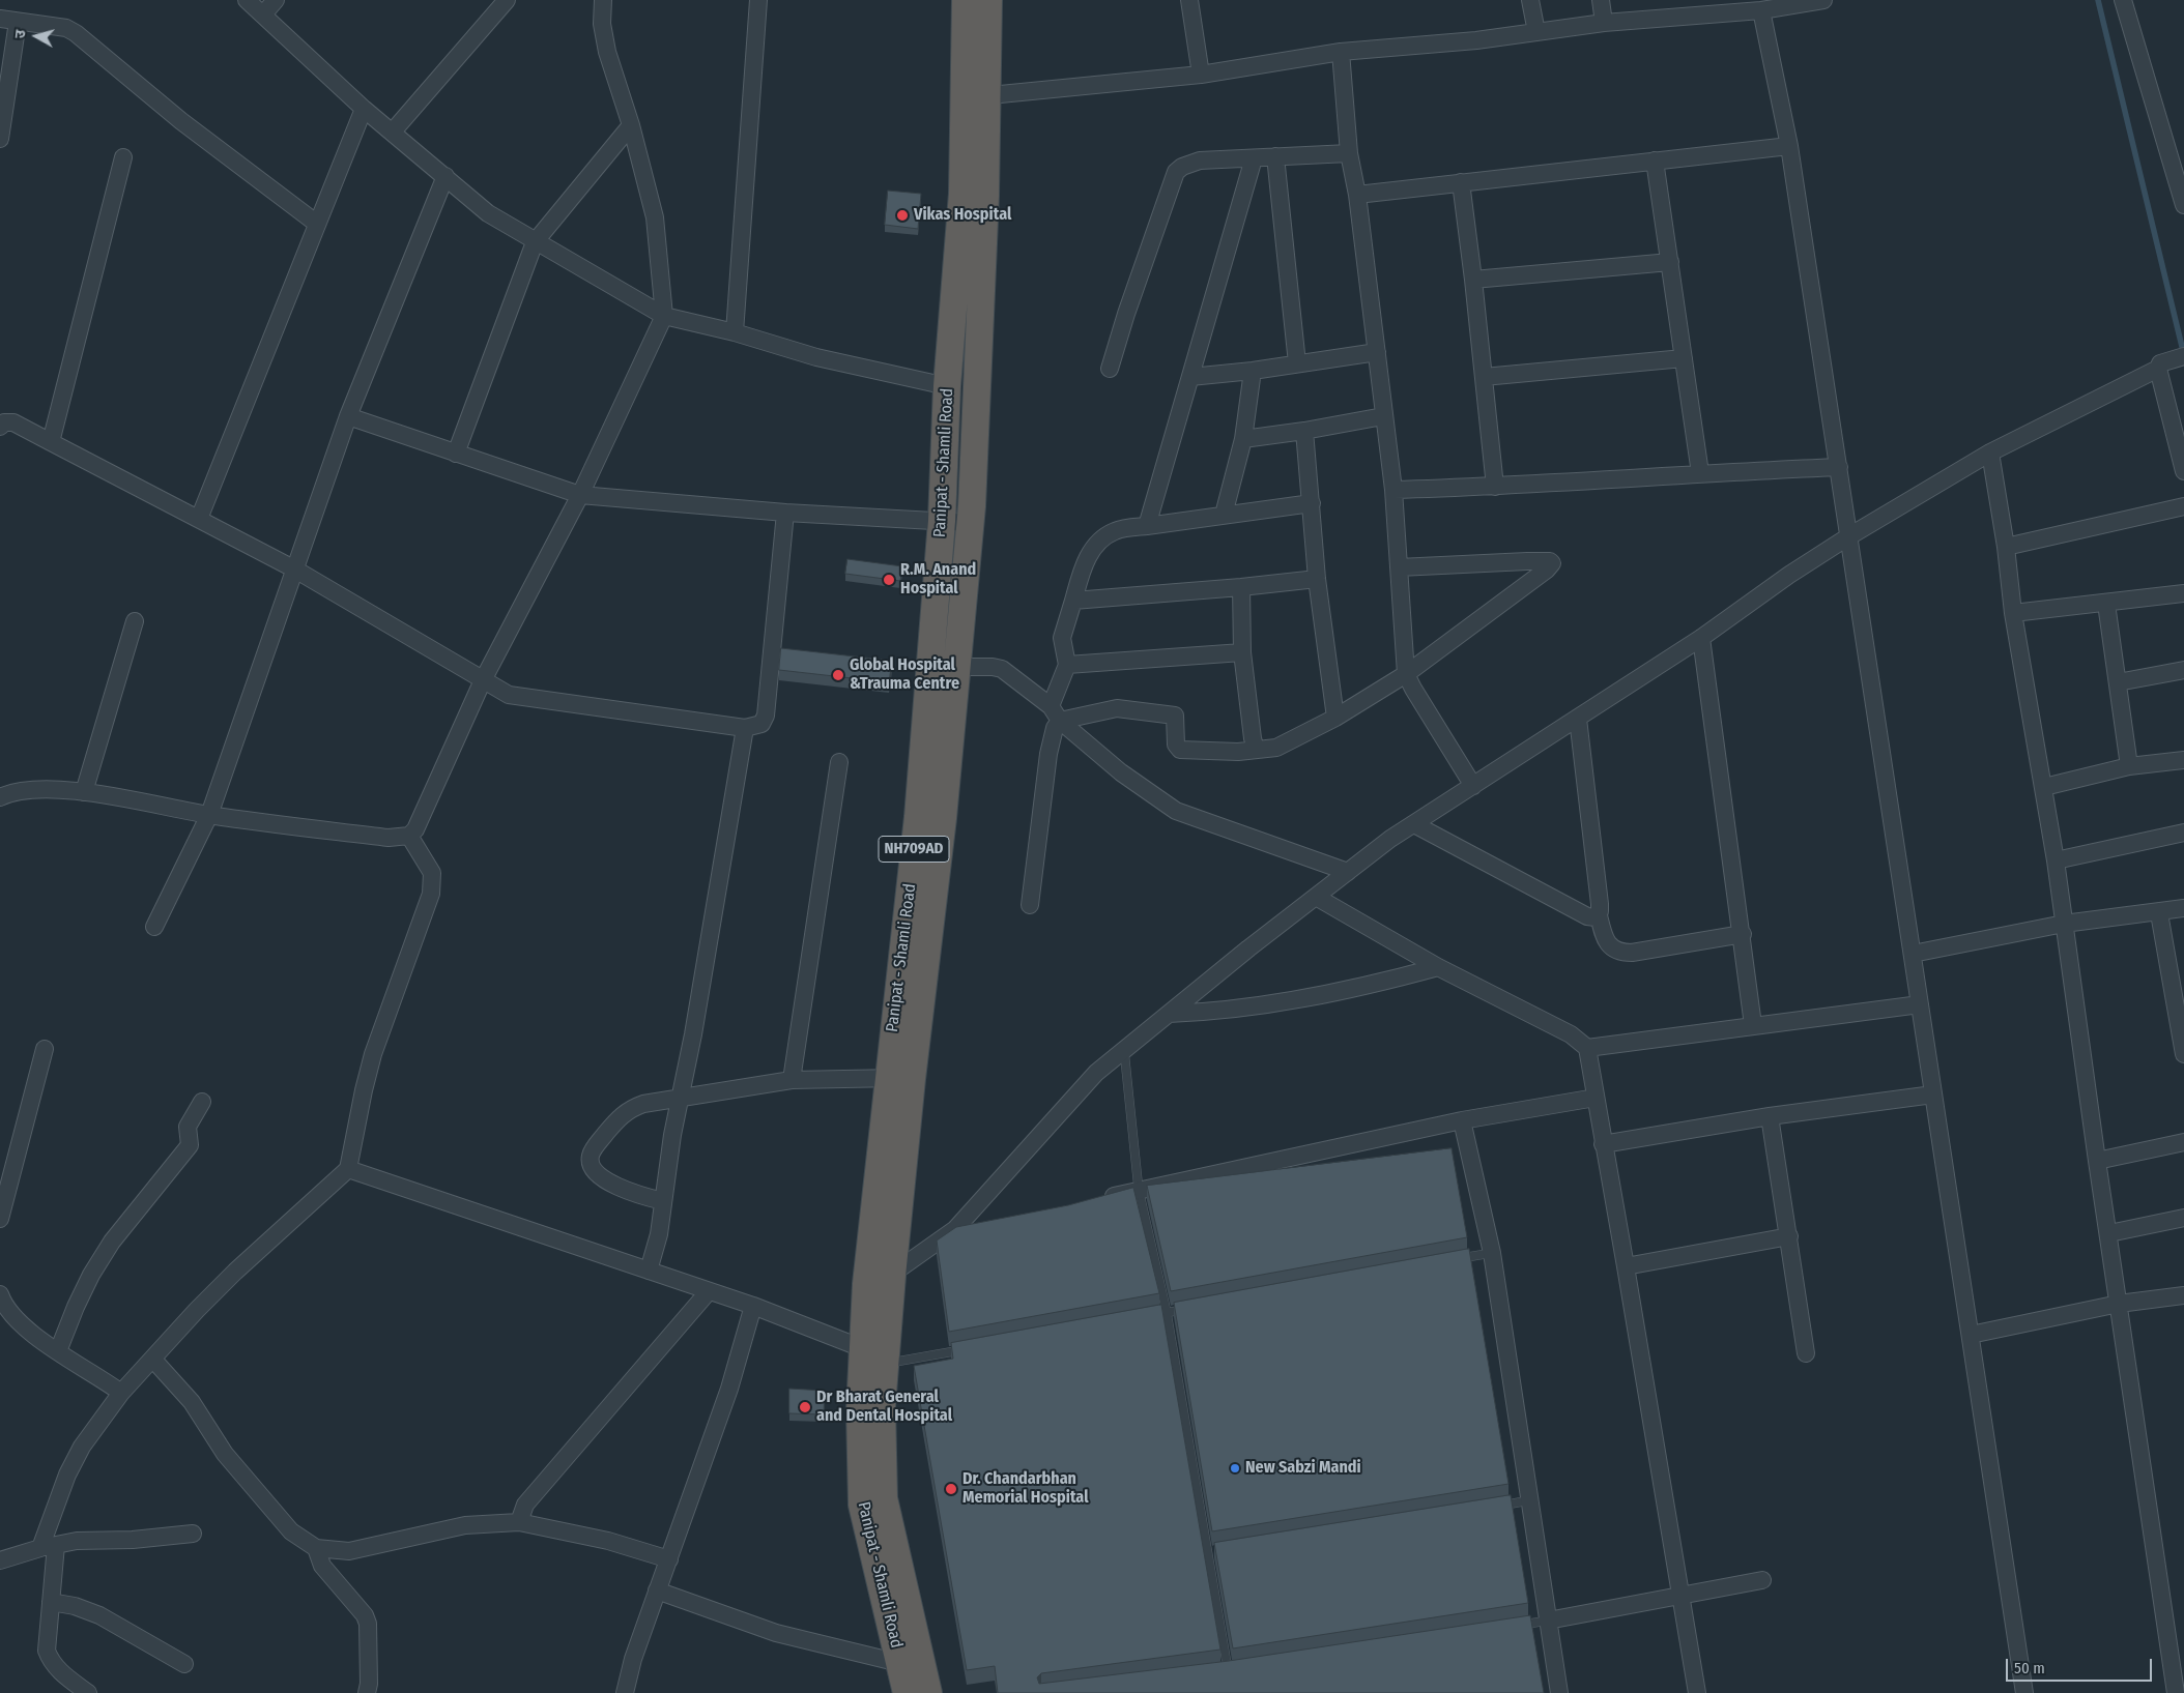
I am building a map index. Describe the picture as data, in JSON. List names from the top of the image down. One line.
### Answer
{"streets":{"highway":["Panipat - Shamli Road","NH709AD"]},"places":["Vikas Hospital","R.M. Anand Hospital","Global Hospital &Trauma Centre","Dr Bharat General and Dental Hospital","New Sabzi Mandi","Dr. Chandarbhan Memorial Hospital"],"scale_bar":"50 m","north":"left"}
